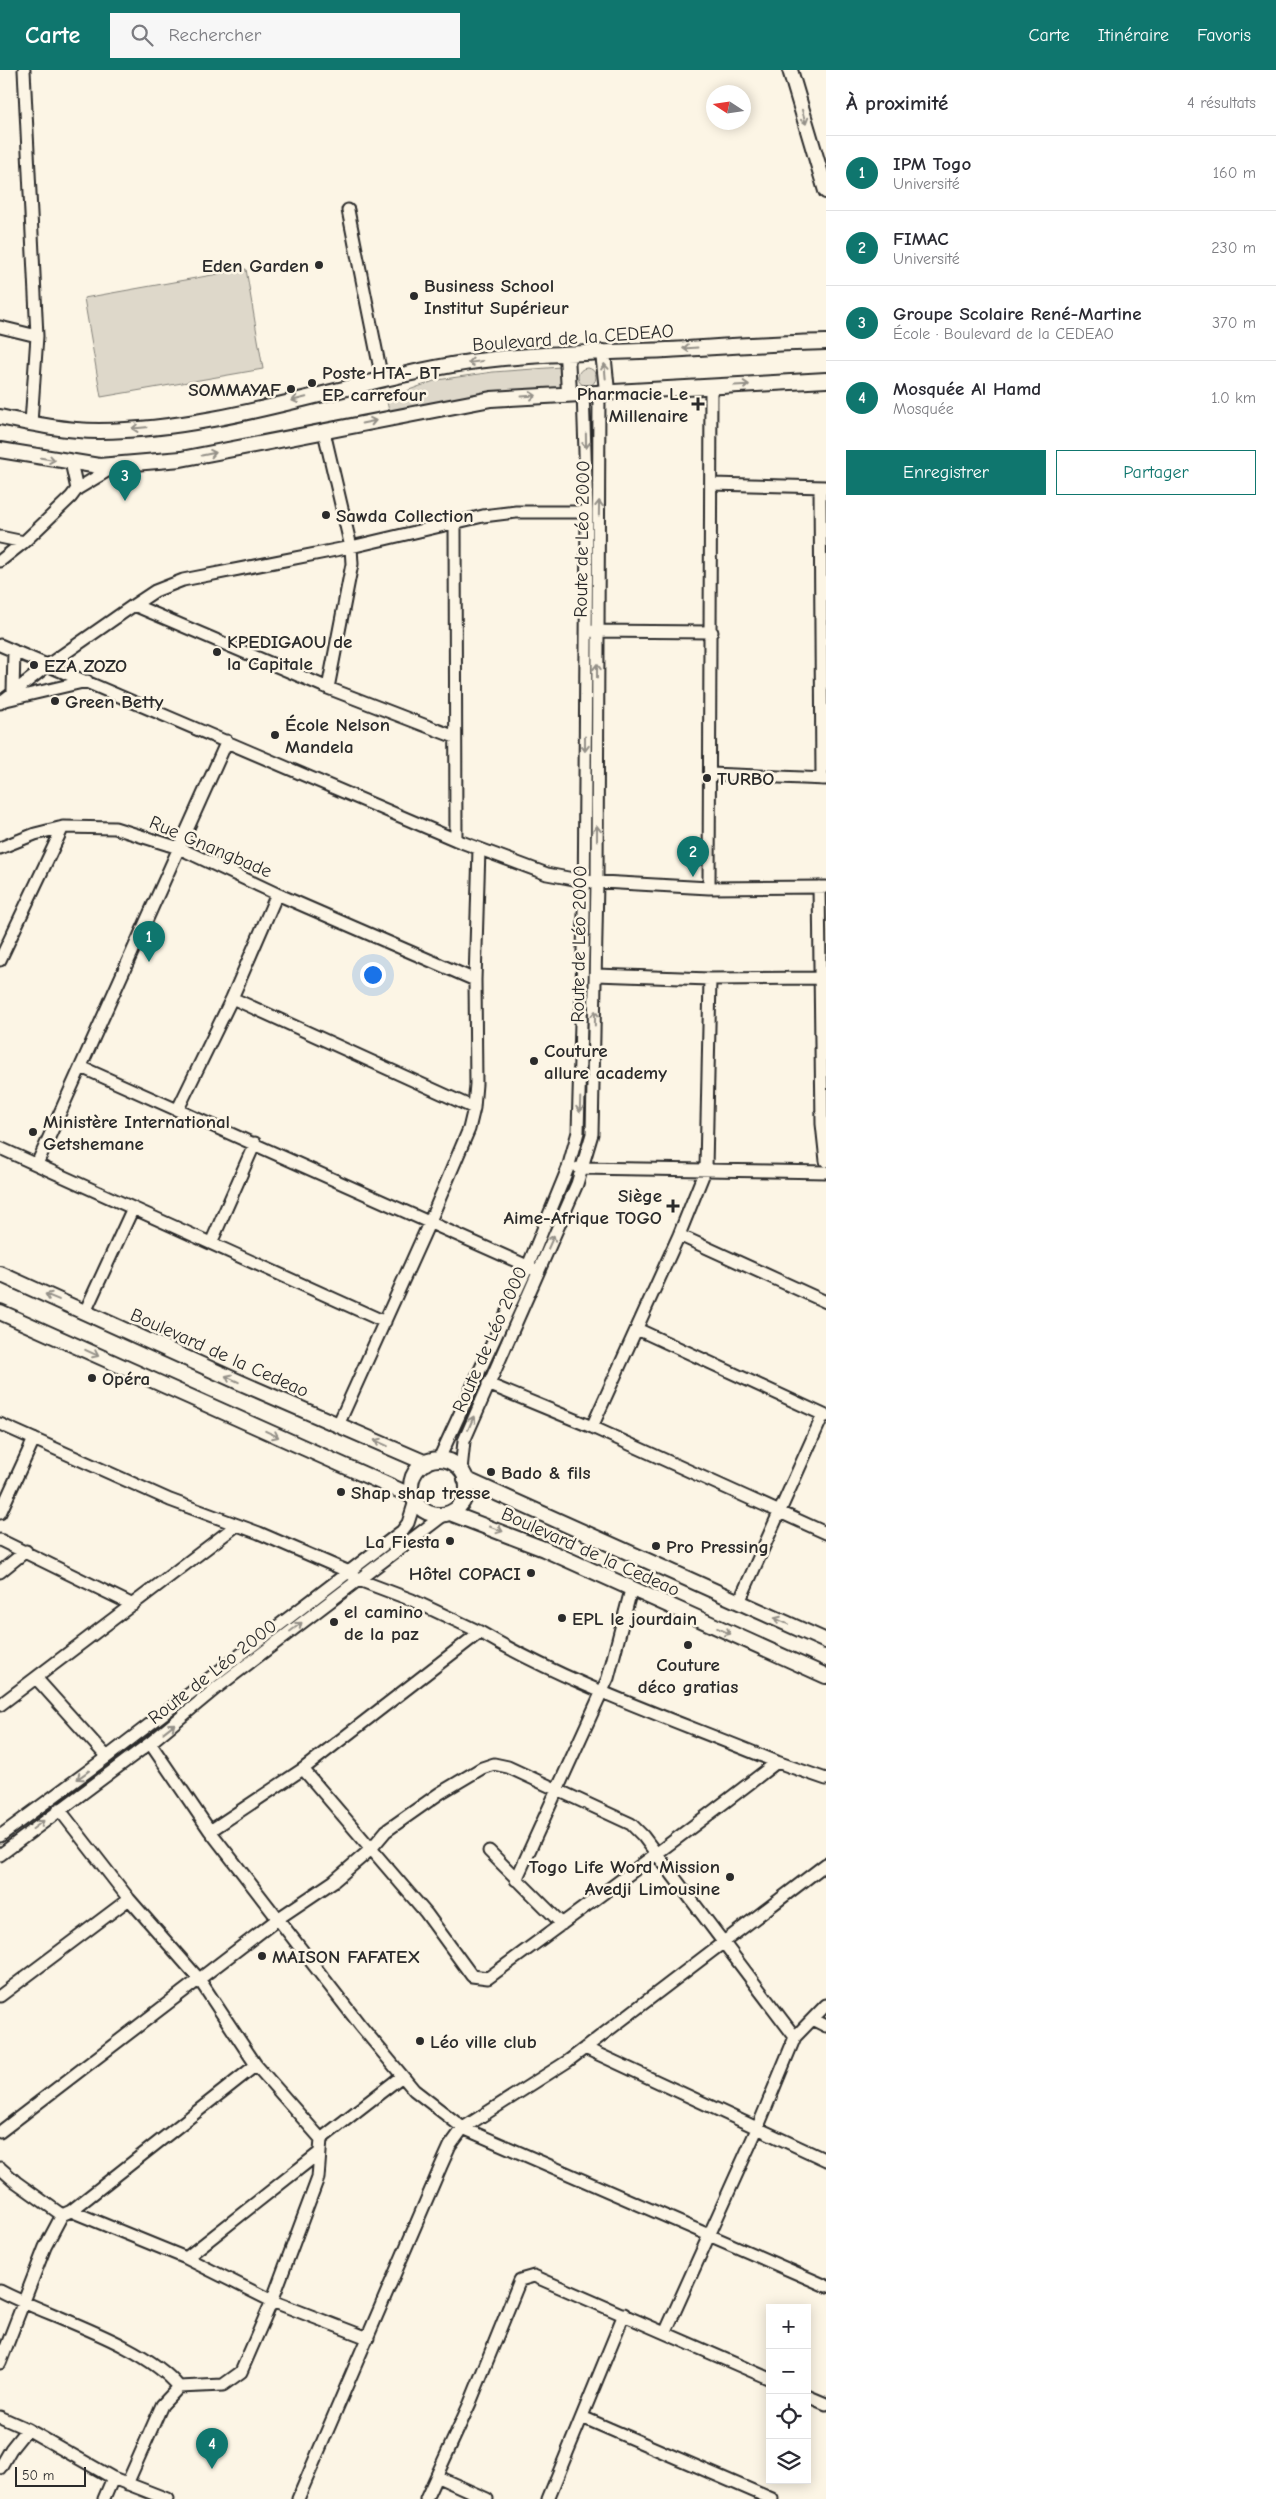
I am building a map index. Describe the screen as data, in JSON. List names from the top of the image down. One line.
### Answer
{"streets":{"main road":["Boulevard de la CEDEAO","Boulevard de la Cedeao"],"street":["Route de Léo 2000","Rue Gnangbade"]},"crossings":[["Route de Léo 2000","Boulevard de la Cedeao"]],"places":{"other":["Eden Garden","Business School Institut Supérieur","Poste HTA- BT EP carrefour","SOMMAYAF","Sawda Collection","KPEDIGAOU de la Capitale","EZA ZOZO","Green Betty","École Nelson Mandela","TURBO","Couture allure academy","Ministère International Getshemane","Opéra","Bado & fils","Shap shap tresse","La Fiesta","Pro Pressing","Hôtel COPACI","EPL le jourdain","el camino de la paz","Couture déco gratias","Togo Life Word Mission Avedji Limousine","MAISON FAFATEX","Léo ville club"],"health":["Pharmacie Le Millenaire","Siège Aime-Afrique TOGO"]},"scale_bar":"50 m","north":"left","page":{"header":"Carte","search":"Rechercher","nav":["Carte","Itinéraire","Favoris"],"heading":["À proximité","4 résultats"],"list":[{"mark":"1","name":"IPM Togo","note":"Université","value":"160 m"},{"mark":"2","name":"FIMAC","note":"Université","value":"230 m"},{"mark":"3","name":"Groupe Scolaire René-Martine","note":"École · Boulevard de la CEDEAO","value":"370 m"},{"mark":"4","name":"Mosquée Al Hamd","note":"Mosquée","value":"1.0 km"}],"buttons":["Enregistrer","Partager"],"pins":["3","2","1","4"],"map_buttons":["+","−"],"scale":"50 m"}}
